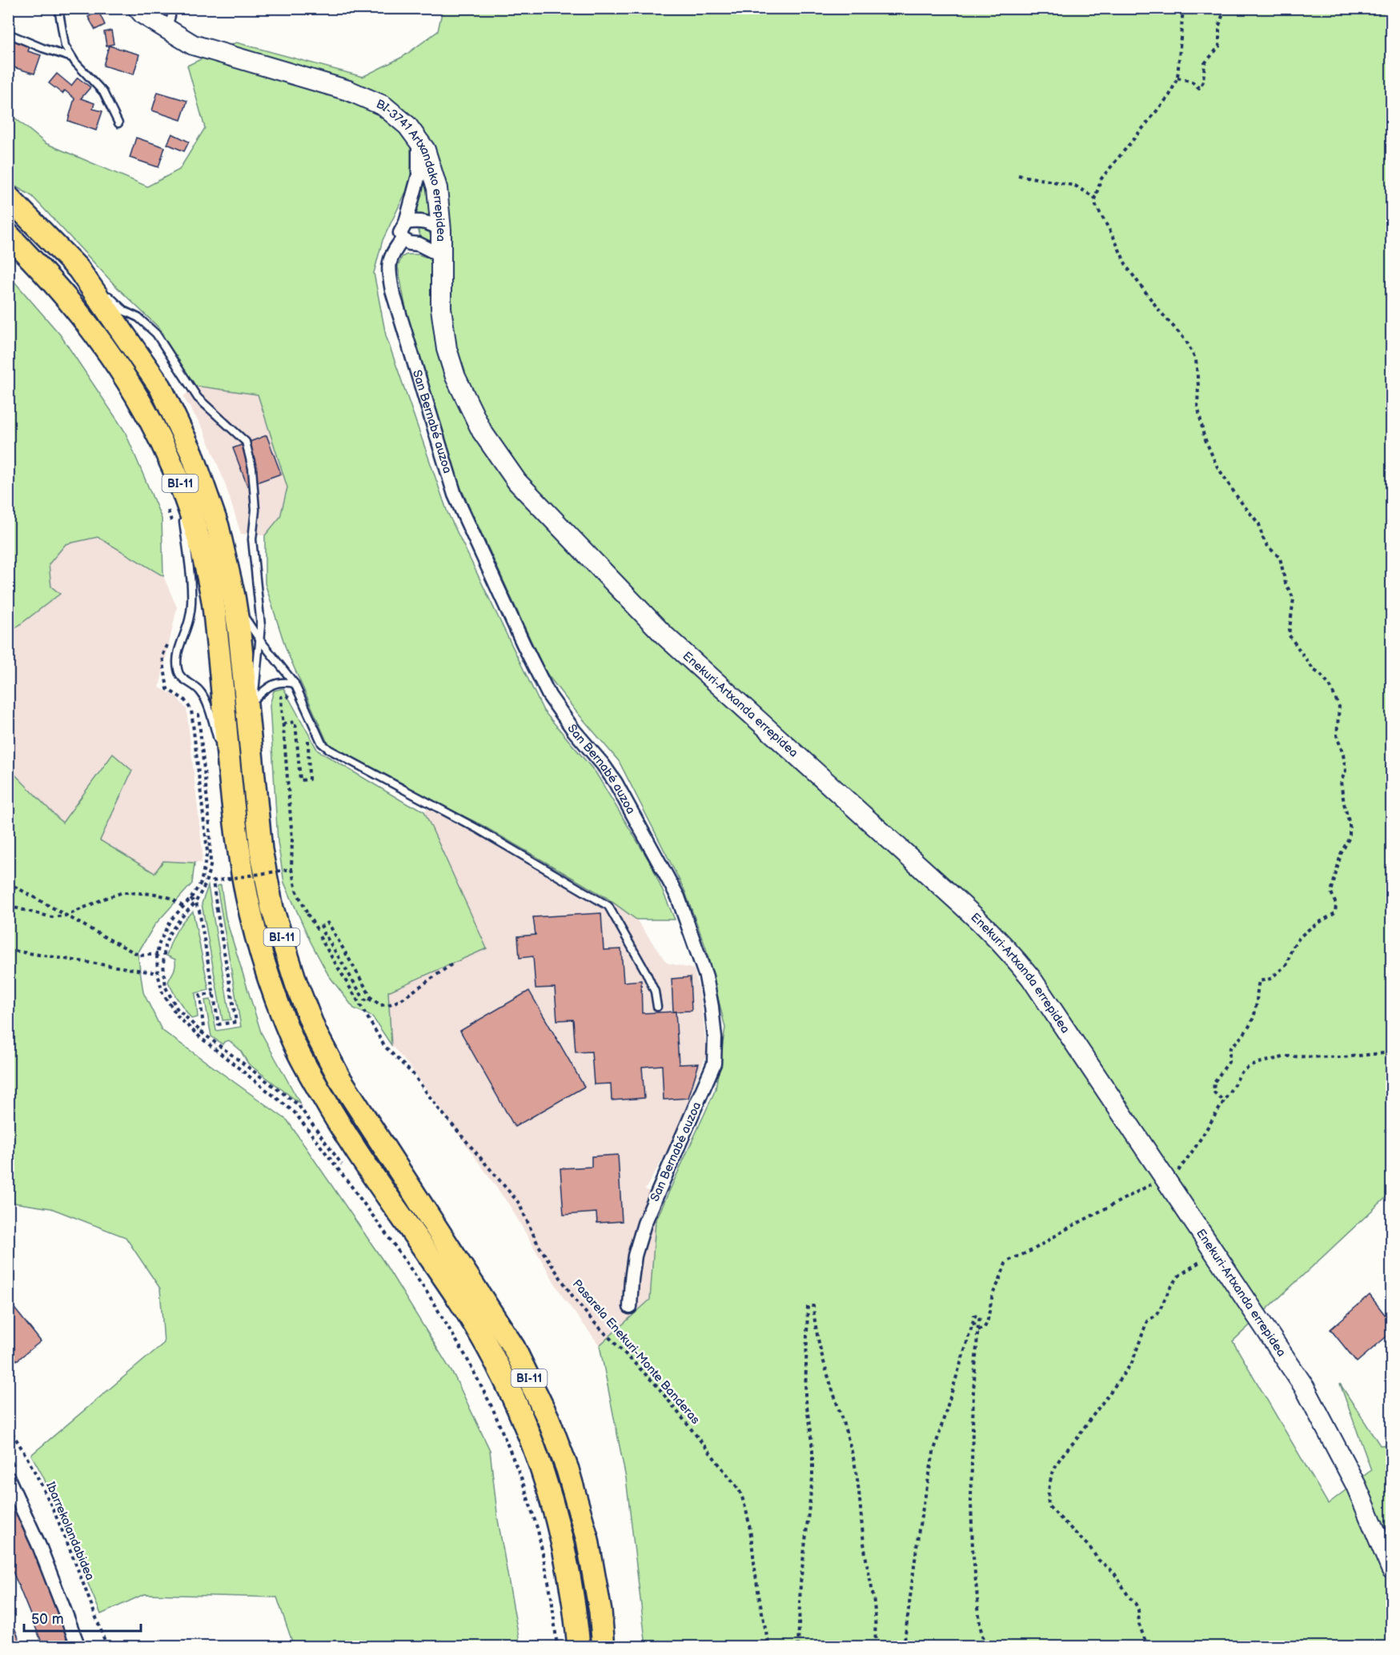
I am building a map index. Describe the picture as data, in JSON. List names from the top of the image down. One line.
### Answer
{"streets":{"main road":["BI-11"],"street":["BI-3741 Artxandako errepidea","San Bernabé auzoa","Enekuri-Artxanda errepidea"],"path":["Pasarela Enekuri-Monte Banderas","Ibarrekolandabidea"]},"crossings":[["BI-3741 Artxandako errepidea","Enekuri-Artxanda errepidea"]],"scale_bar":"50 m"}
